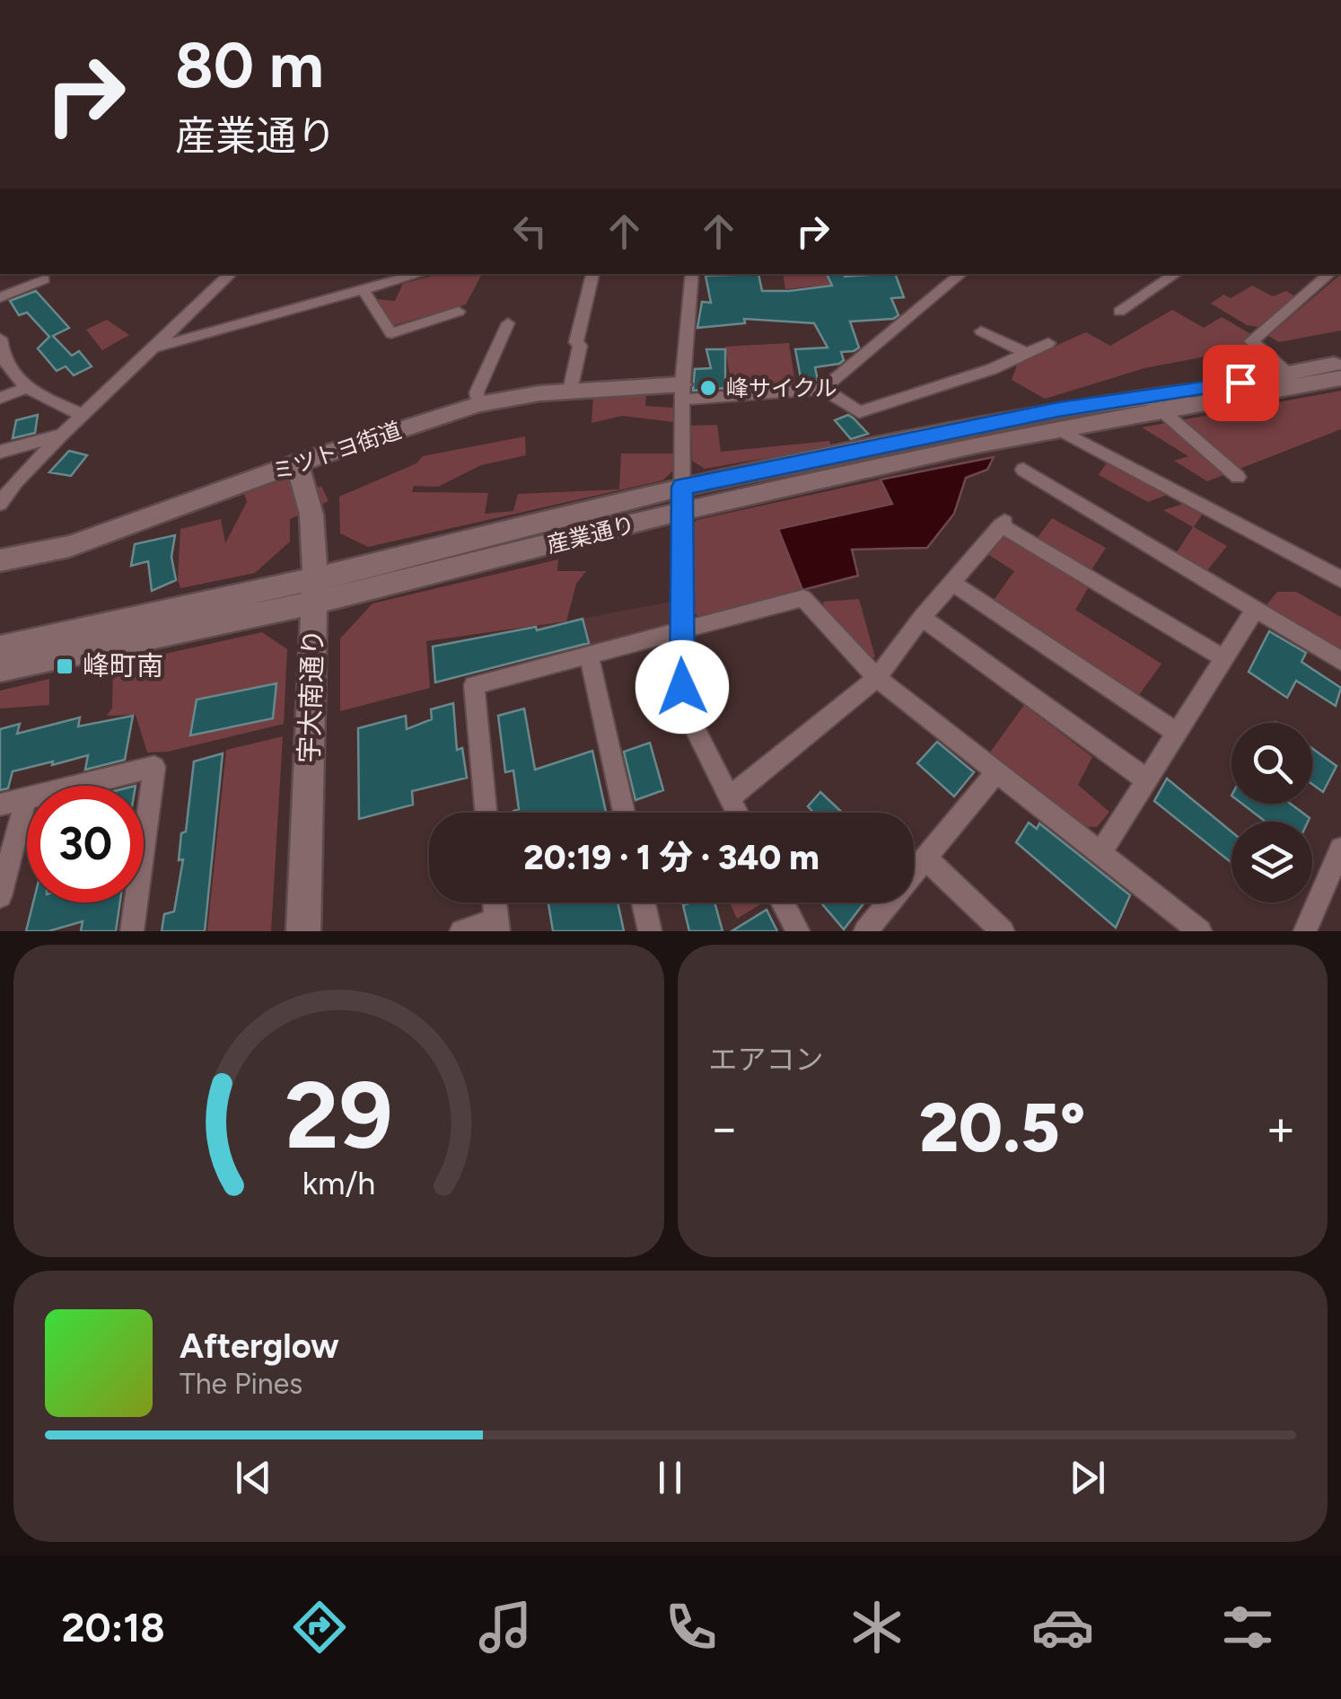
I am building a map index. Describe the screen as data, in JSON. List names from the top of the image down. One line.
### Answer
{"streets":{"street":["ミツトヨ街道","産業通り","宇大南通り"]},"crossings":[["ミツトヨ街道","宇大南通り"],["産業通り","宇大南通り"]],"places":{"other":["峰サイクル"],"transit":["峰町南"]},"page":{"turn":["80 m","産業通り"],"limit":"30","trip":"20:19 · 1 分 · 340 m","tile":"エアコン","heat":["−","20.5°","+"],"song":["Afterglow","The Pines"],"tabs":"20:18","gauge":["29","km/h"]}}
